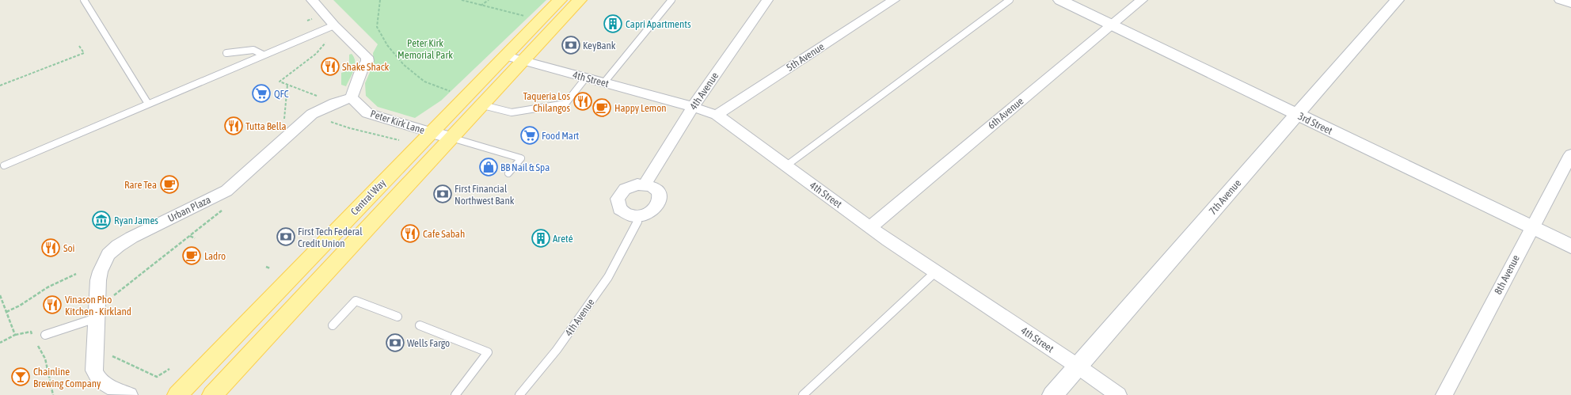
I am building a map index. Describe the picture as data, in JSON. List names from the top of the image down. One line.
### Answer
{"streets":{"main road":["Central Way"],"street":["5th Avenue","4th Street","4th Avenue","6th Avenue","Peter Kirk Lane","3rd Street","7th Avenue","Urban Plaza","8th Avenue"]},"crossings":[["5th Avenue","4th Street"],["4th Street","4th Avenue"],["4th Street","6th Avenue"],["4th Street","Central Way"],["4th Street","7th Avenue"],["6th Avenue","3rd Street"],["Peter Kirk Lane","Central Way"],["Peter Kirk Lane","Urban Plaza"],["3rd Street","7th Avenue"],["3rd Street","8th Avenue"]],"parks":["Peter Kirk Memorial Park"],"places":{"building":["Capri Apartments","Areté"],"bank":["KeyBank","First Financial Northwest Bank","First Tech Federal Credit Union","Wells Fargo"],"restaurant":["Shake Shack","Taqueria Los Chilangos","Tutta Bella","Cafe Sabah","Soi","Vinason Pho Kitchen - Kirkland"],"supermarket":["QFC","Food Mart"],"cafe":["Happy Lemon","Rare Tea","Ladro"],"shop":["BB Nail & Spa"],"museum":["Ryan James"],"bar":["Chainline Brewing Company"]}}
